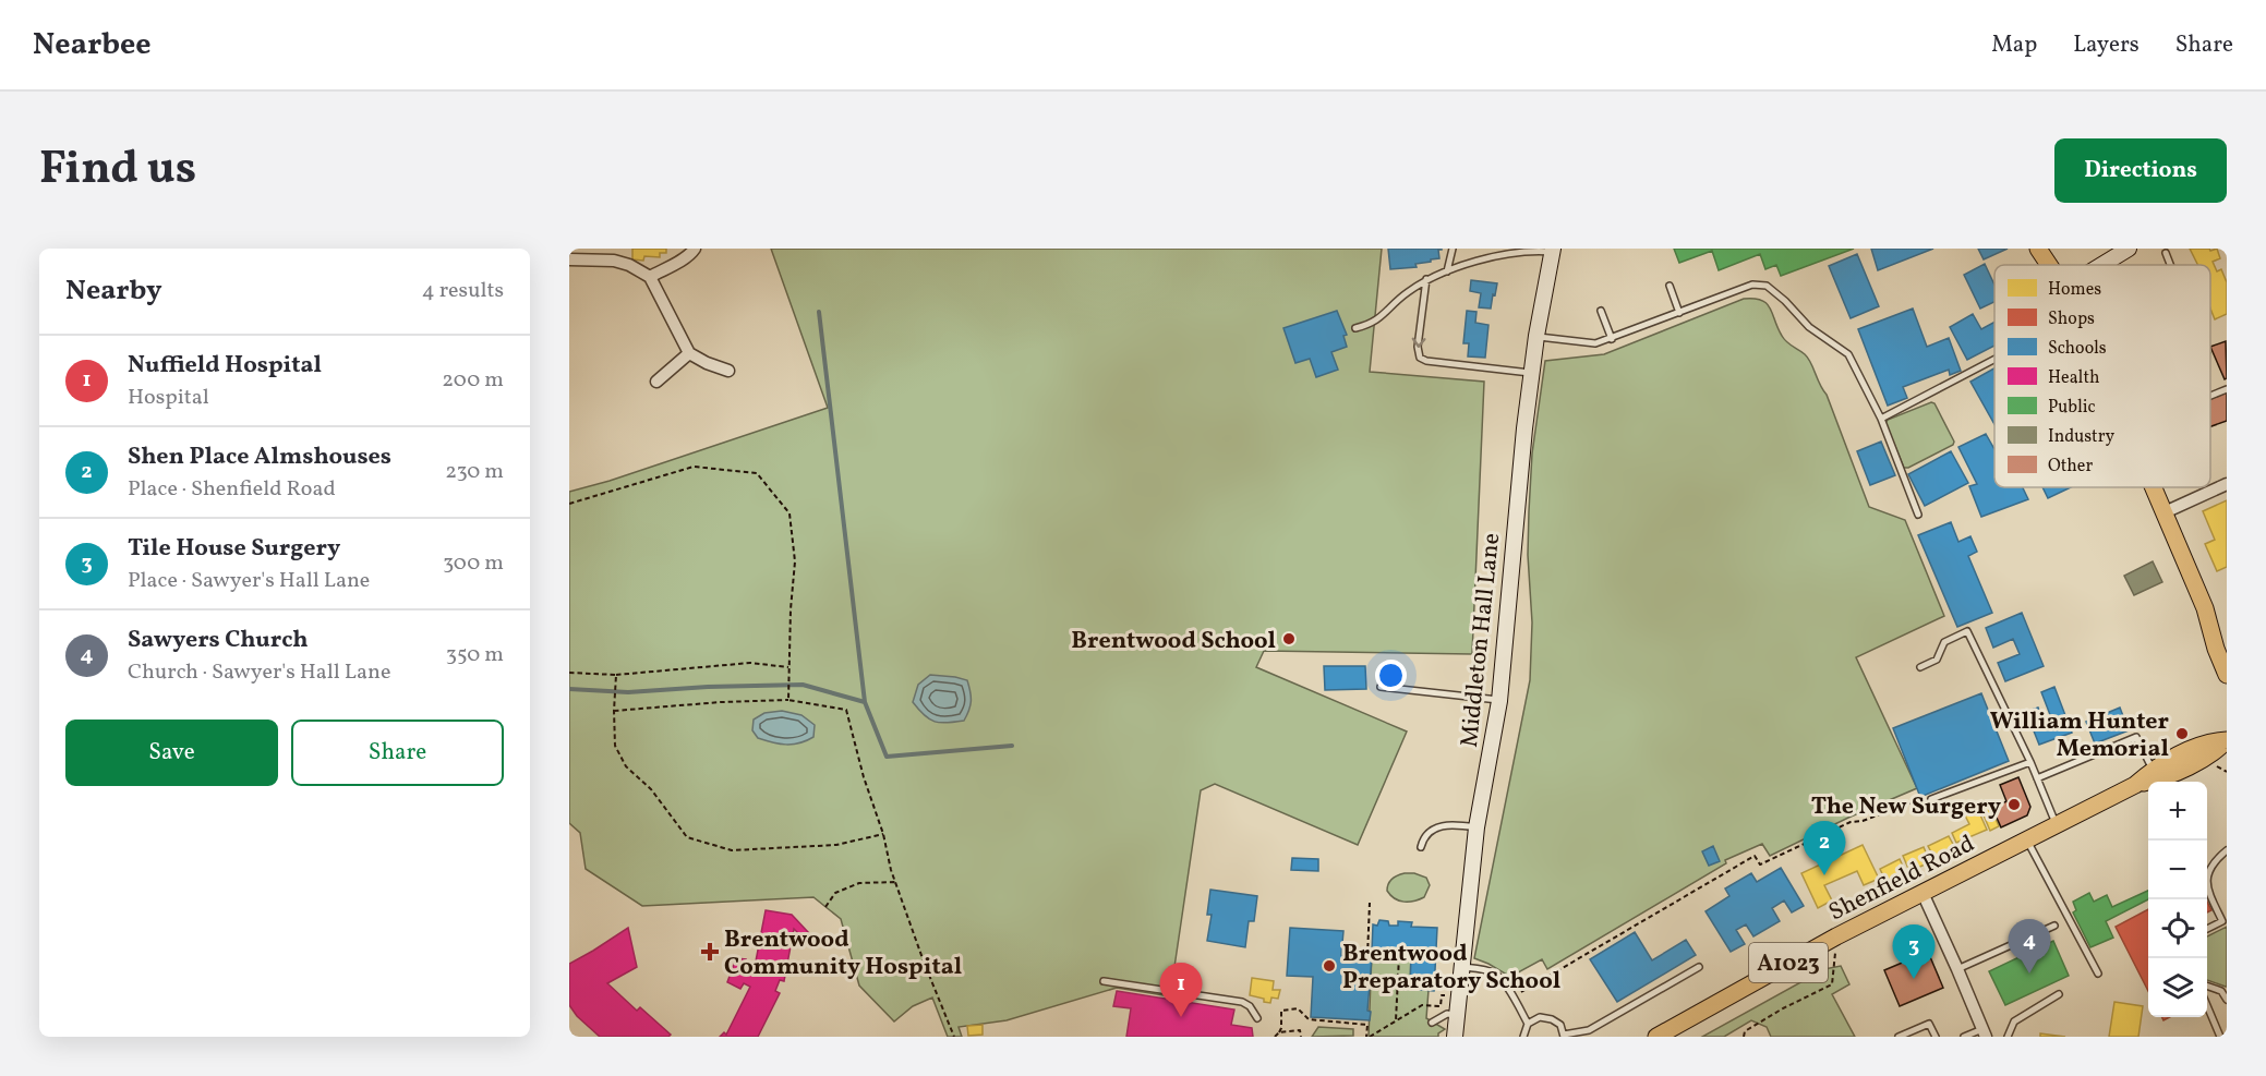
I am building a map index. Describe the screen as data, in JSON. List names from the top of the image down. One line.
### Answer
{"streets":{"main road":["Shenfield Road","A1023"],"street":["Middleton Hall Lane"]},"places":{"other":["Brentwood School","William Hunter Memorial","The New Surgery","Brentwood Preparatory School"],"health":["Brentwood Community Hospital"]},"legend":["Homes","Shops","Schools","Health","Public","Industry","Other"],"page":{"header":"Nearbee","nav":["Map","Layers","Share"],"title":"Find us","buttons":["Directions",["Save","Share"]],"heading":["Nearby","4 results"],"list":[{"mark":"1","name":"Nuffield Hospital","note":"Hospital","value":"200 m"},{"mark":"2","name":"Shen Place Almshouses","note":"Place · Shenfield Road","value":"230 m"},{"mark":"3","name":"Tile House Surgery","note":"Place · Sawyer's Hall Lane","value":"300 m"},{"mark":"4","name":"Sawyers Church","note":"Church · Sawyer's Hall Lane","value":"350 m"}],"map_buttons":["+","−"],"pins":["2","4","3","1"]}}
